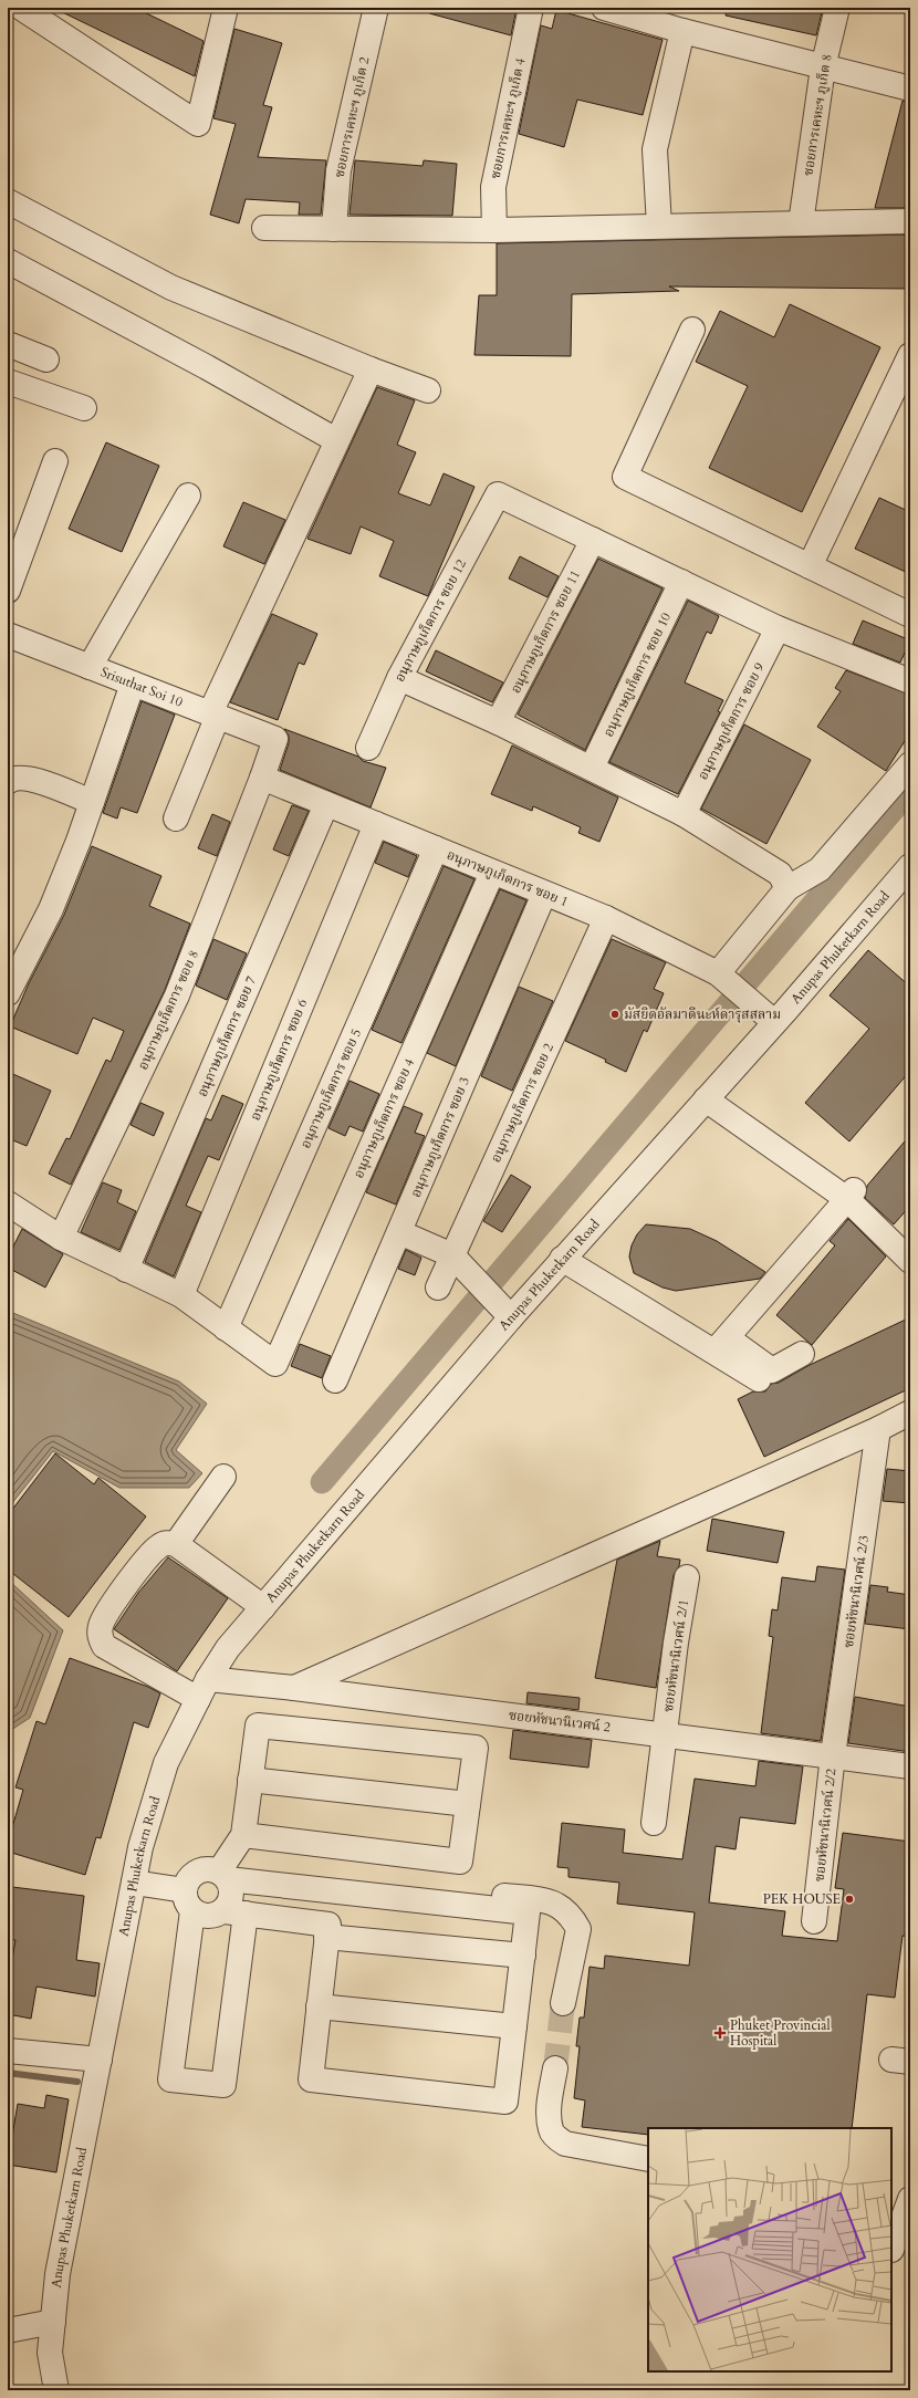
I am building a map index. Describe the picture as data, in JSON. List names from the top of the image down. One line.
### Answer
{"streets":{"street":["ซอยการเคหะฯ ภูเก็ต 8","ซอยการเคหะฯ ภูเก็ต 2","ซอยการเคหะฯ ภูเก็ต 4","อนุภาษภูเก็ตการ ซอย 12","อนุภาษภูเก็ตการ ซอย 11","อนุภาษภูเก็ตการ ซอย 10","Srisuthat Soi 10","อนุภาษภูเก็ตการ ซอย 9","อนุภาษภูเก็ตการ ซอย 1","Anupas Phuketkarn Road","อนุภาษภูเก็ตการ ซอย 8","อนุภาษภูเก็ตการ ซอย 7","อนุภาษภูเก็ตการ ซอย 6","อนุภาษภูเก็ตการ ซอย 5","อนุภาษภูเก็ตการ ซอย 2","อนุภาษภูเก็ตการ ซอย 4","อนุภาษภูเก็ตการ ซอย 3","ซอยหัชนานิเวศน์ 2/3","ซอยหัชนานิเวศน์ 2/1","ซอยหัชนานิเวศน์ 2","ซอยหัชนานิเวศน์ 2/2"]},"crossings":[["อนุภาษภูเก็ตการ ซอย 12","อนุภาษภูเก็ตการ ซอย 11"],["Srisuthat Soi 10","อนุภาษภูเก็ตการ ซอย 1"],["Srisuthat Soi 10","อนุภาษภูเก็ตการ ซอย 8"],["อนุภาษภูเก็ตการ ซอย 1","Anupas Phuketkarn Road"],["อนุภาษภูเก็ตการ ซอย 1","อนุภาษภูเก็ตการ ซอย 8"],["อนุภาษภูเก็ตการ ซอย 1","อนุภาษภูเก็ตการ ซอย 7"],["อนุภาษภูเก็ตการ ซอย 1","อนุภาษภูเก็ตการ ซอย 6"],["อนุภาษภูเก็ตการ ซอย 1","อนุภาษภูเก็ตการ ซอย 5"],["อนุภาษภูเก็ตการ ซอย 1","อนุภาษภูเก็ตการ ซอย 2"],["อนุภาษภูเก็ตการ ซอย 1","อนุภาษภูเก็ตการ ซอย 4"],["อนุภาษภูเก็ตการ ซอย 1","อนุภาษภูเก็ตการ ซอย 3"],["Anupas Phuketkarn Road","ซอยหัชนานิเวศน์ 2"],["อนุภาษภูเก็ตการ ซอย 5","อนุภาษภูเก็ตการ ซอย 4"],["ซอยหัชนานิเวศน์ 2/3","ซอยหัชนานิเวศน์ 2"],["ซอยหัชนานิเวศน์ 2/3","ซอยหัชนานิเวศน์ 2/2"],["ซอยหัชนานิเวศน์ 2/1","ซอยหัชนานิเวศน์ 2"],["ซอยหัชนานิเวศน์ 2","ซอยหัชนานิเวศน์ 2/2"]],"places":{"other":["มัสยิดอัลมาดีนะห์ดารุสสลาม","PEK HOUSE"],"health":["Phuket Provincial Hospital"]}}
